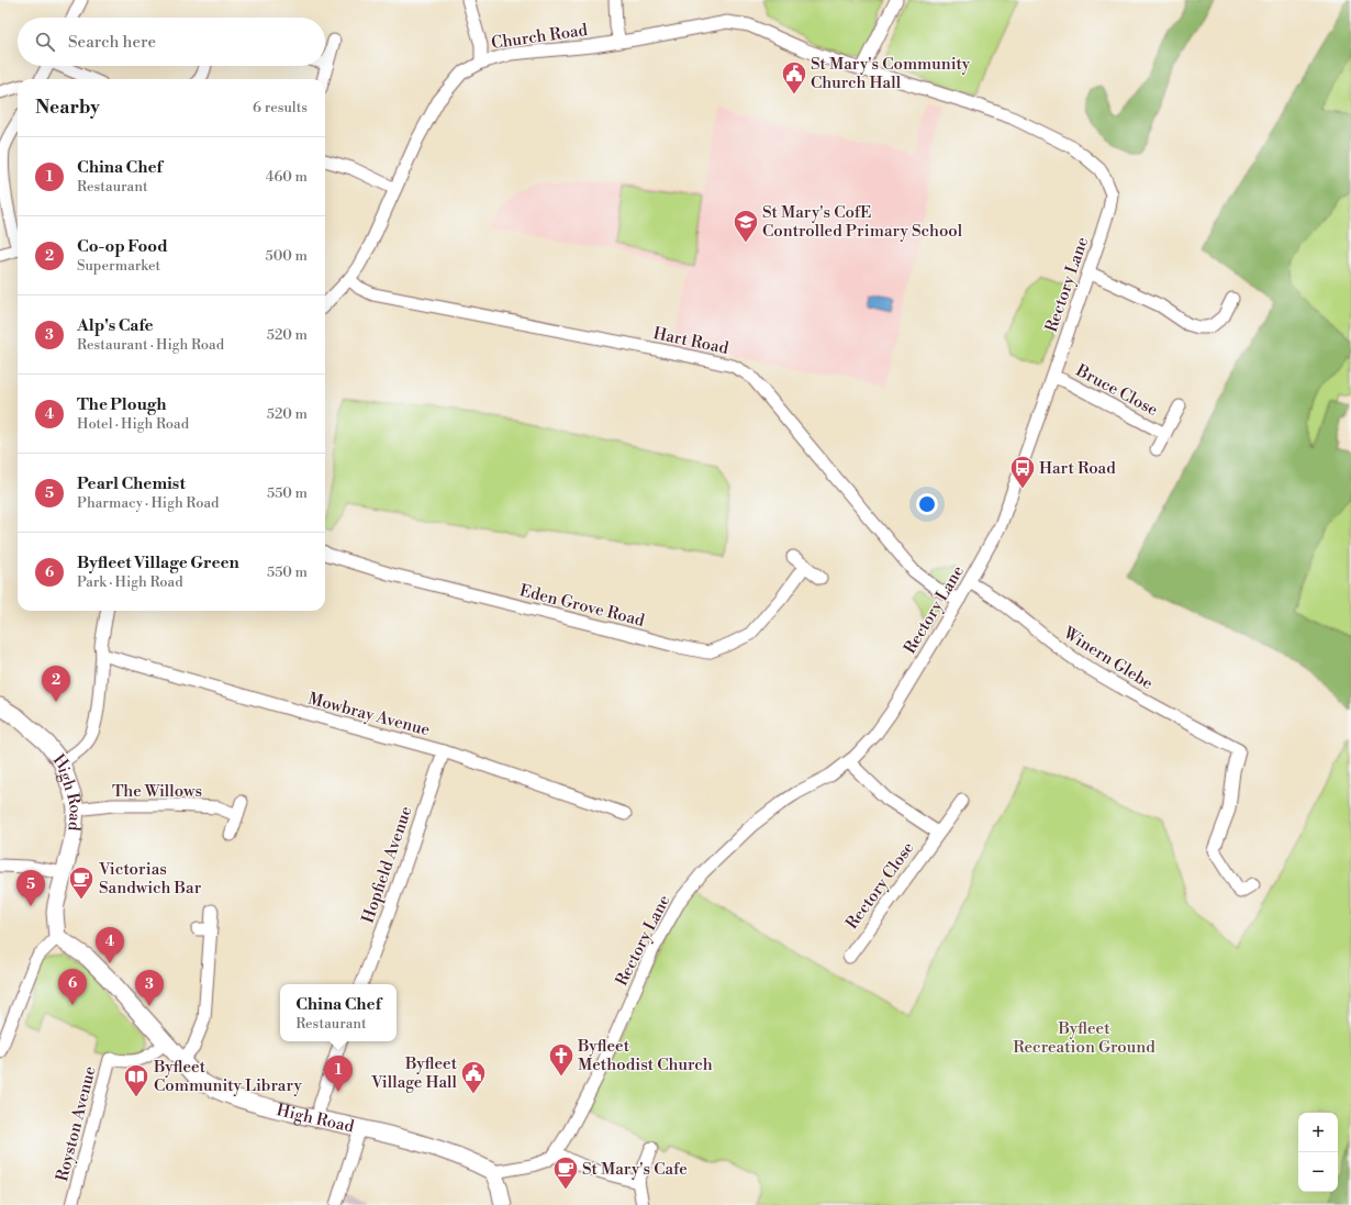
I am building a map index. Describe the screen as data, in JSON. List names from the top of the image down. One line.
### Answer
{"streets":{"street":["Church Road","Rectory Lane","Hart Road","Bruce Close","Eden Grove Road","Winern Glebe","Mowbray Avenue","The Willows","High Road","Hopfield Avenue","Rectory Close","Royston Avenue"]},"crossings":[["Church Road","Rectory Lane"],["Church Road","Hart Road"],["Rectory Lane","Hart Road"],["Rectory Lane","Bruce Close"],["Rectory Lane","Winern Glebe"],["Rectory Lane","High Road"],["Rectory Lane","Rectory Close"],["Mowbray Avenue","Hopfield Avenue"],["The Willows","High Road"],["High Road","Royston Avenue"]],"parks":["Byfleet Recreation Ground"],"places":{"public building":["St Mary's Community Church Hall","Byfleet Village Hall"],"school or university":["St Mary's CofE Controlled Primary School"],"bus stop":["Hart Road"],"cafe":["Victorias Sandwich Bar","St Mary's Cafe"],"church":["Byfleet Methodist Church"],"library":["Byfleet Community Library"]},"page":{"search":"Search here","heading":["Nearby","6 results"],"list":[{"mark":"1","name":"China Chef","note":"Restaurant","value":"460 m"},{"mark":"2","name":"Co-op Food","note":"Supermarket","value":"500 m"},{"mark":"3","name":"Alp's Cafe","note":"Restaurant · High Road","value":"520 m"},{"mark":"4","name":"The Plough","note":"Hotel · High Road","value":"520 m"},{"mark":"5","name":"Pearl Chemist","note":"Pharmacy · High Road","value":"550 m"},{"mark":"6","name":"Byfleet Village Green","note":"Park · High Road","value":"550 m"}],"pins":["2","5","4","6","3","1"],"popup":["China Chef","Restaurant"],"map_buttons":["+","−"]}}
